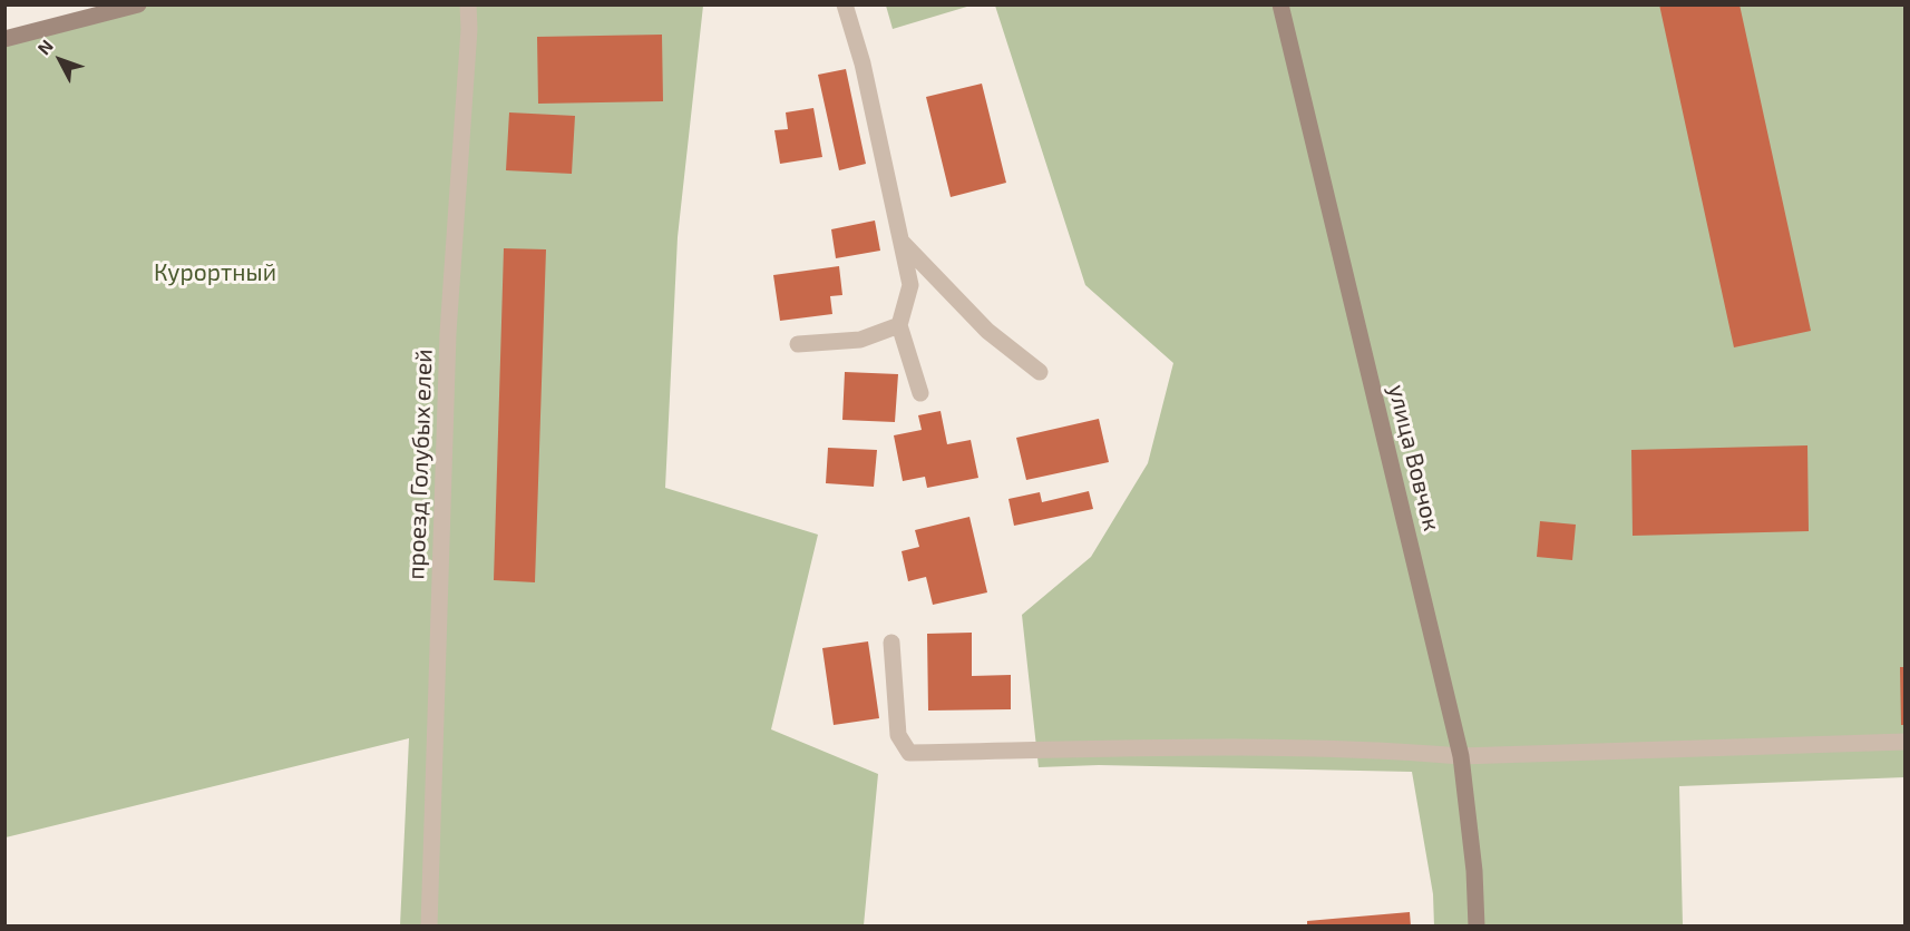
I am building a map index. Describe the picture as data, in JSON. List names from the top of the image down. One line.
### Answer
{"streets":{"street":["улица Вовчок","проезд Голубых елей"]},"parks":["Курортный"],"north":"top left"}
